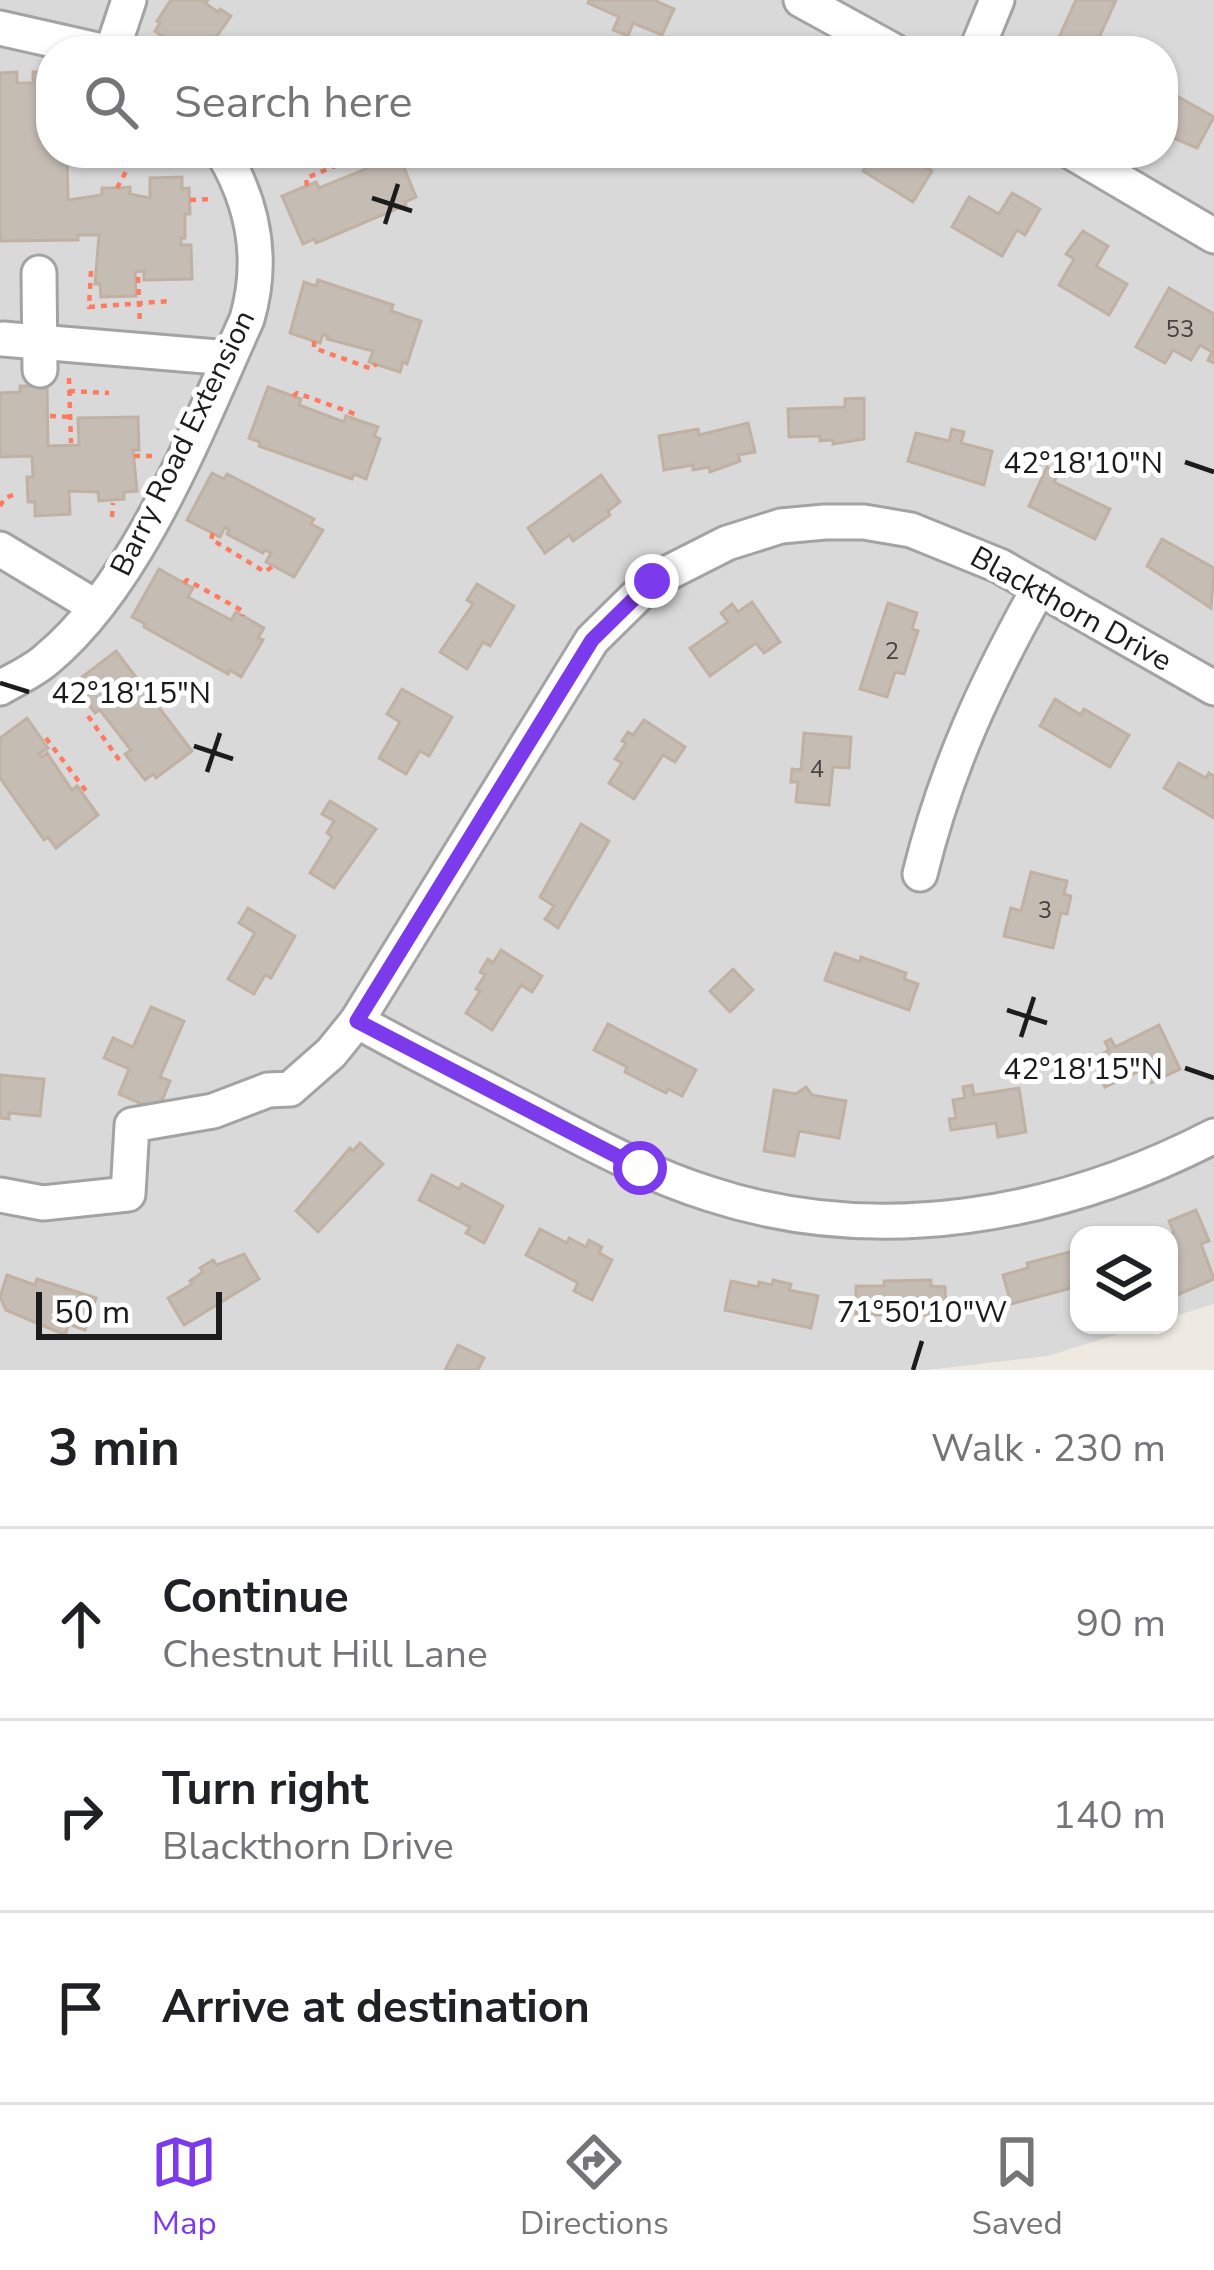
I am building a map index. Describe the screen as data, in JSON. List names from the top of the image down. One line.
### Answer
{"streets":{"street":["Barry Road Extension","Blackthorn Drive"]},"house_numbers":["53","2","4","3"],"scale_bar":"50 m","page":{"search":"Search here","scale":"50 m","heading":["3 min","Walk · 230 m"],"list":[["Continue","Chestnut Hill Lane","90 m"],["Turn right","Blackthorn Drive","140 m"],"Arrive at destination"],"nav":["Map","Directions","Saved"]},"coordinates":["42°18'10\"N","42°18'15\"N","71°50'10\"W"]}
